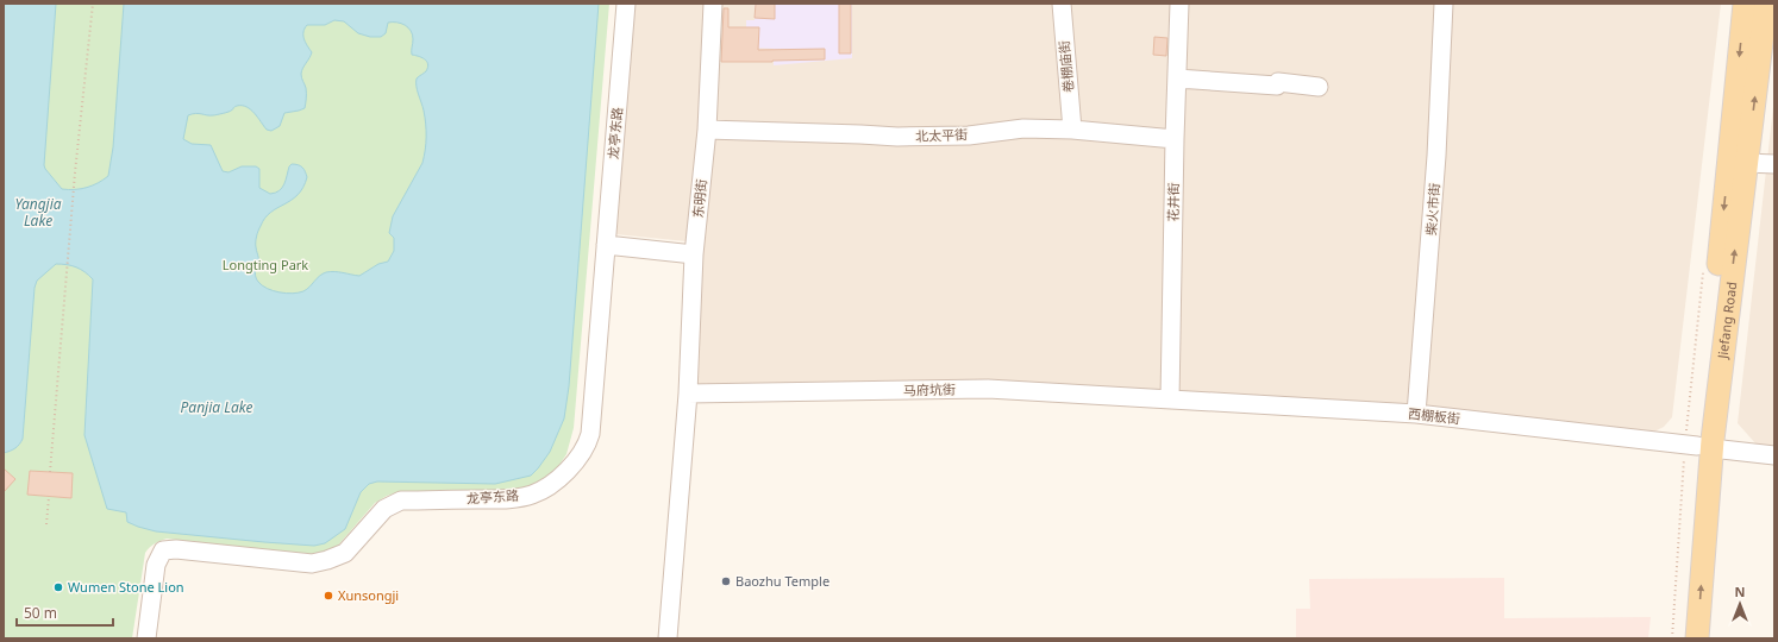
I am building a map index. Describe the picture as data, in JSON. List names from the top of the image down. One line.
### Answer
{"streets":{"main road":["Jiefang Road"],"street":["卷棚庙街","龙亭东路","北太平街","东明街","花井街","柴火市街","马府坑街","西棚板街"]},"crossings":[["卷棚庙街","北太平街"],["北太平街","东明街"],["北太平街","花井街"],["东明街","马府坑街"],["花井街","马府坑街"],["花井街","西棚板街"],["柴火市街","西棚板街"],["Jiefang Road","西棚板街"],["马府坑街","西棚板街"]],"water":["Yangjia Lake","Panjia Lake"],"parks":["Longting Park"],"places":["Baozhu Temple","Wumen Stone Lion","Xunsongji"],"scale_bar":"50 m","north":"top"}
